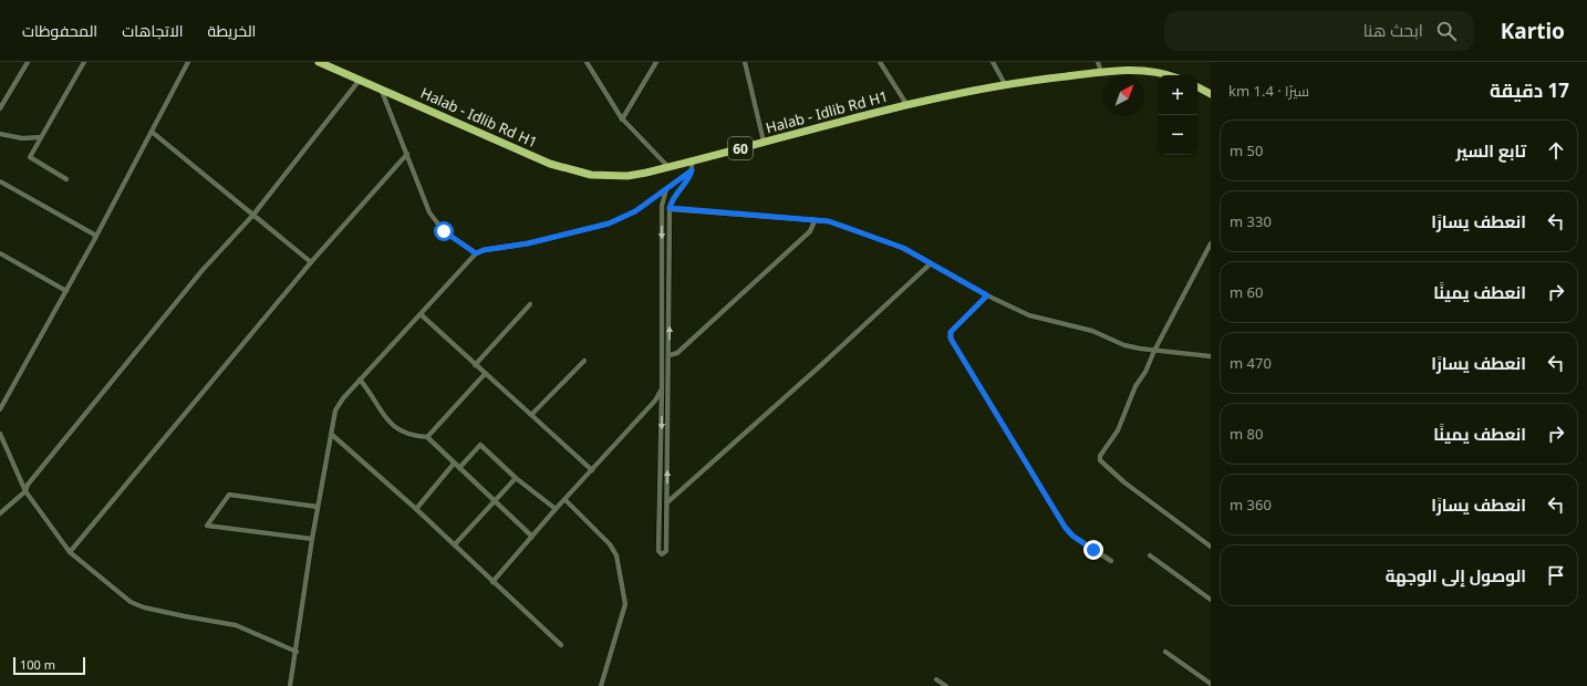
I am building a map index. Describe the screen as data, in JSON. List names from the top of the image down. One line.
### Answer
{"streets":{"highway":["Halab - Idlib Rd H1","60"]},"scale_bar":"100 m","north":"top right","page":{"header":"Kartio","search":"ابحث هنا","nav":["الخريطة","الاتجاهات","المحفوظات"],"heading":["17 دقيقة","سيرًا · 1.4 km"],"map_buttons":["+","−"],"list":[["تابع السير","50 m"],["انعطف يسارًا","330 m"],["انعطف يمينًا","60 m"],["انعطف يسارًا","470 m"],["انعطف يمينًا","80 m"],["انعطف يسارًا","360 m"],"الوصول إلى الوجهة"],"scale":"100 m"}}
